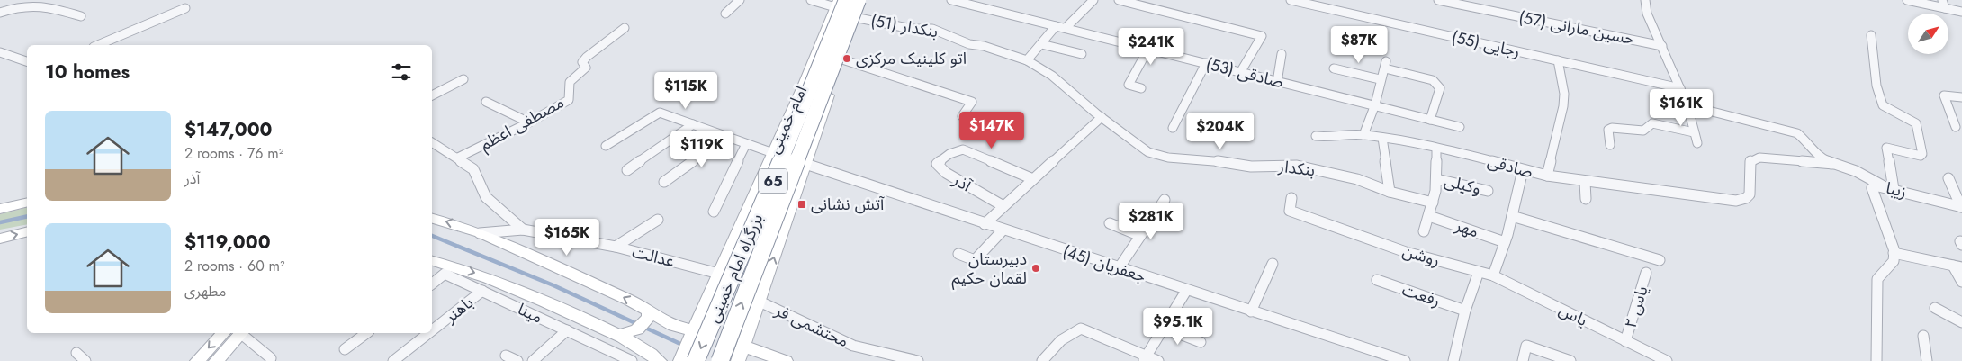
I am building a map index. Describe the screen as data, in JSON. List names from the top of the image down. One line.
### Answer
{"streets":{"highway":["65","بزرگراه امام خمینی"],"main road":["امام خمینی"],"street":["بنکدار (51)","حسین مارانی (57)","رجایی (55)","صادقی (53)","مصطفی اعظم","صادقی","بنکدار","آذر","وکیلی","زیبا","مهر","روشن","عدالت","جعفریان (45)","رفعت","یاس ۲","باهنر","مینا","یاس","محتشمی فر"]},"crossings":[["بنکدار (51)","امام خمینی"],["بنکدار (51)","بنکدار"],["امام خمینی","عدالت"],["امام خمینی","جعفریان (45)"],["امام خمینی","بزرگراه امام خمینی"],["امام خمینی","محتشمی فر"],["روشن","یاس"],["یاس ۲","یاس"],["باهنر","مینا"]],"places":{"other":["اتو کلینیک مرکزی","دبیرستان لقمان حکیم"],"transit":["آتش نشانی"]},"north":"top right","page":{"price":["$87K","$241K","$115K","$161K","$147K","$204K","$119K","$281K","$165K","$95.1K"],"heading":"10 homes","list":[{"name":"$147,000","note":"2 rooms · 76 m² · آذر"},{"name":"$119,000","note":"2 rooms · 60 m² · مطهری"}]}}
